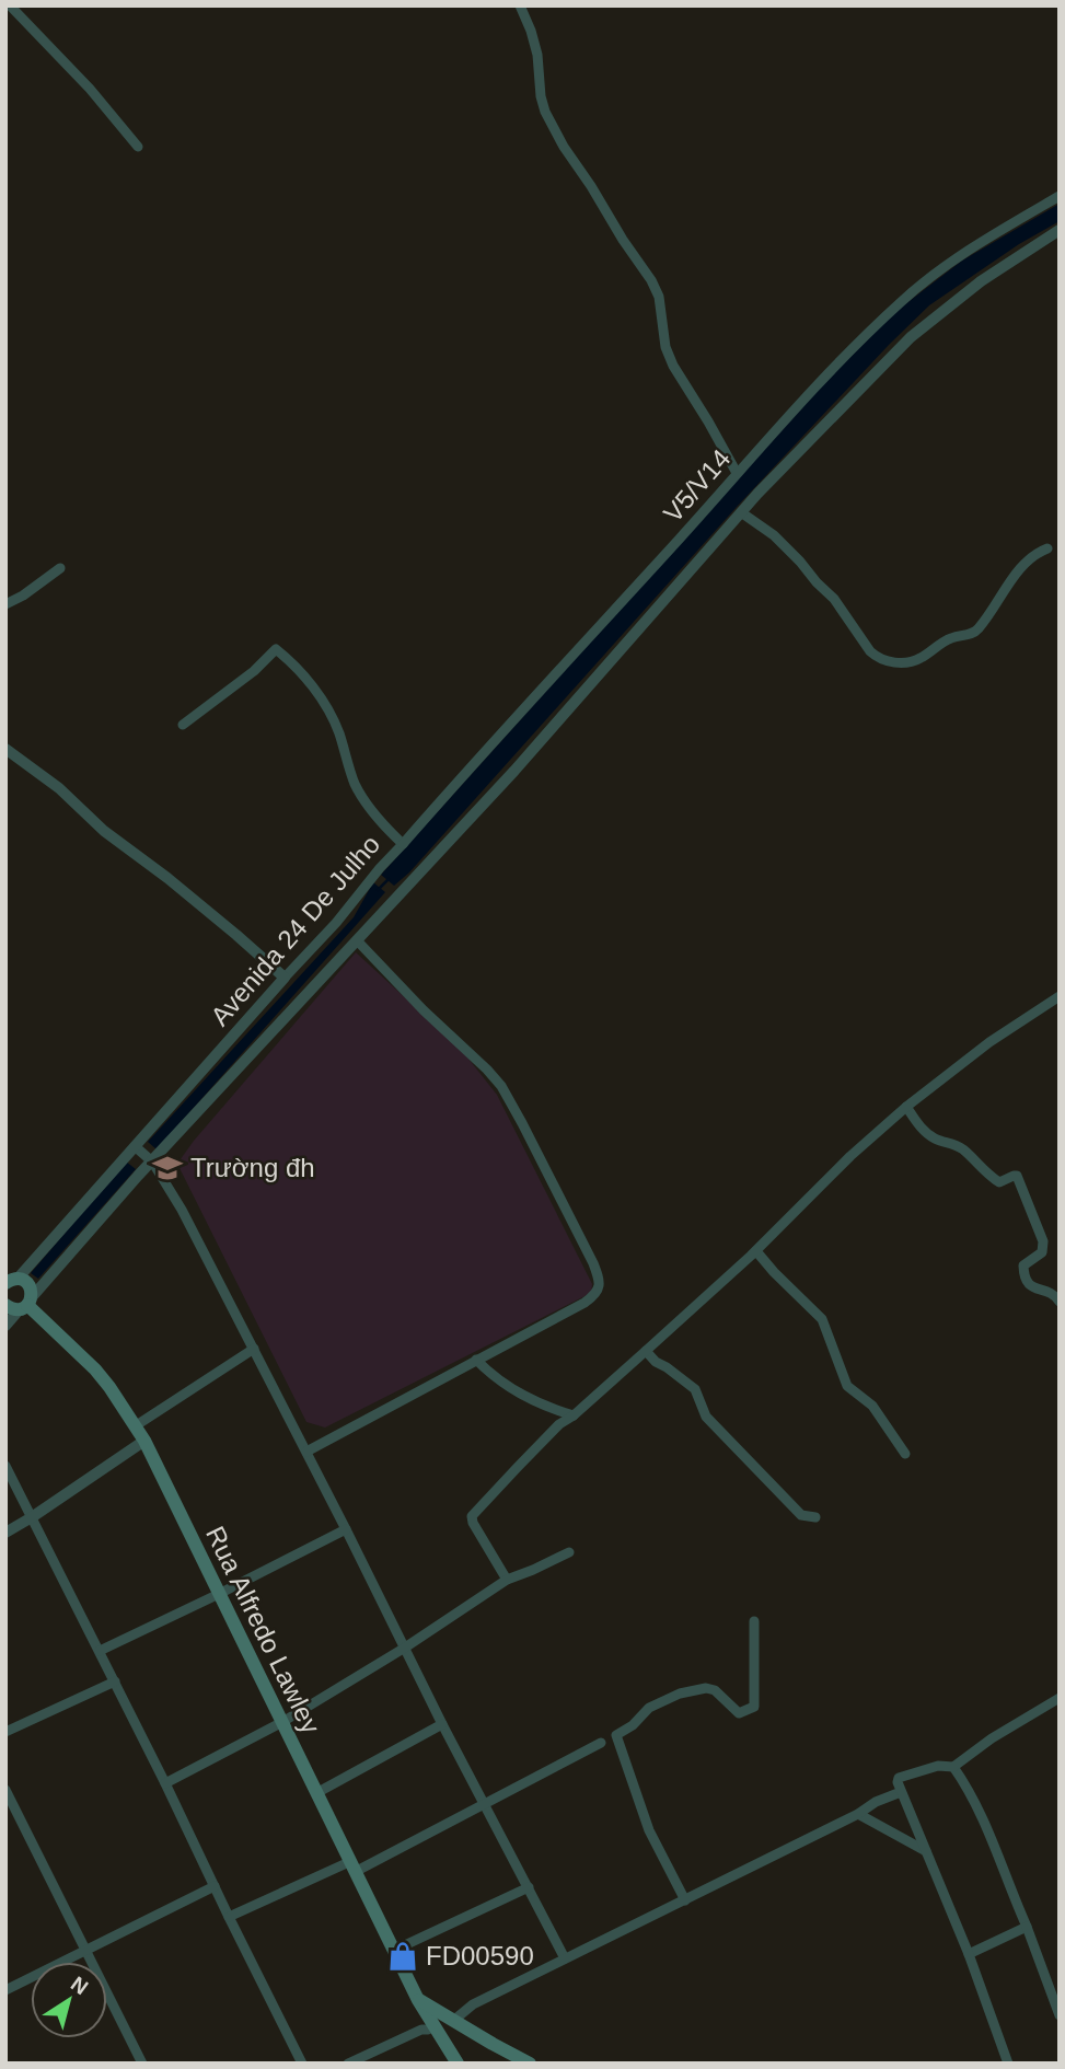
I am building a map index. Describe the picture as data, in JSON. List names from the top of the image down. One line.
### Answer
{"streets":{"main road":["Rua Alfredo Lawley"],"street":["V5/V14","Avenida 24 De Julho"]},"crossings":[["V5/V14","Avenida 24 De Julho"],["Avenida 24 De Julho","Rua Alfredo Lawley"]],"places":{"school or university":["Trường đh"],"shop":["FD00590"]},"north":"top right"}
